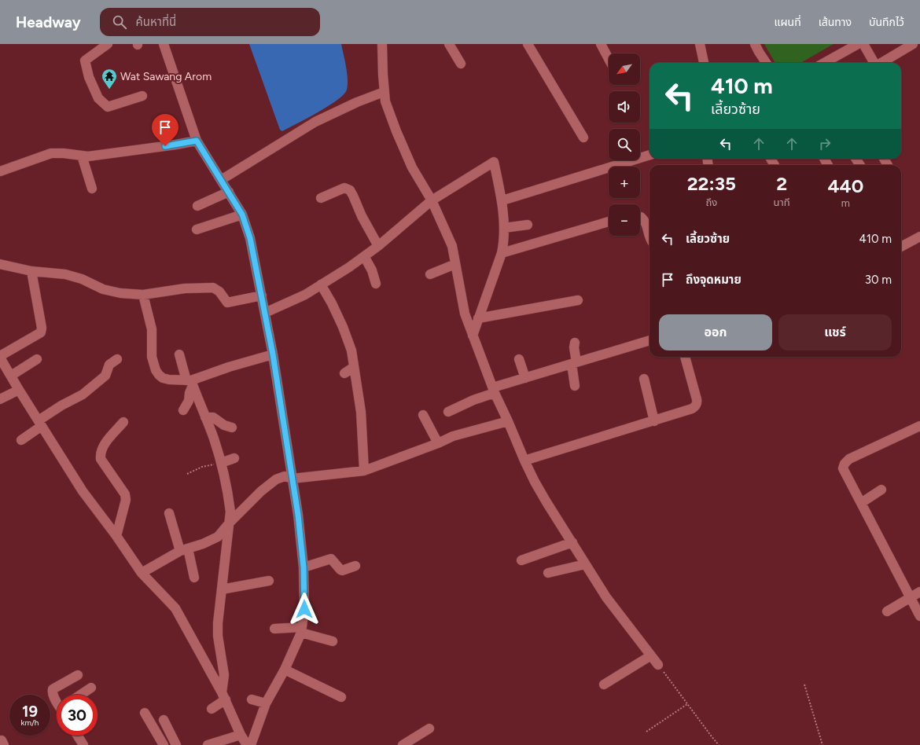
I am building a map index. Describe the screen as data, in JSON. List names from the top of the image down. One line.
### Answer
{"places":{"temple":["Wat Sawang Arom"]},"north":"bottom left","page":{"header":"Headway","search":"ค้นหาที่นี่","nav":["แผนที่","เส้นทาง","บันทึกไว้"],"map_buttons":["+","−"],"turn":["410 m","เลี้ยวซ้าย"],"eta":["22:35","ถึง","2","นาที","440","m"],"list":[{"name":"เลี้ยวซ้าย","value":"410 m"},{"name":"ถึงจุดหมาย","value":"30 m"}],"buttons":["ออก","แชร์"],"speed":"19 km/h","limit":"30"}}
